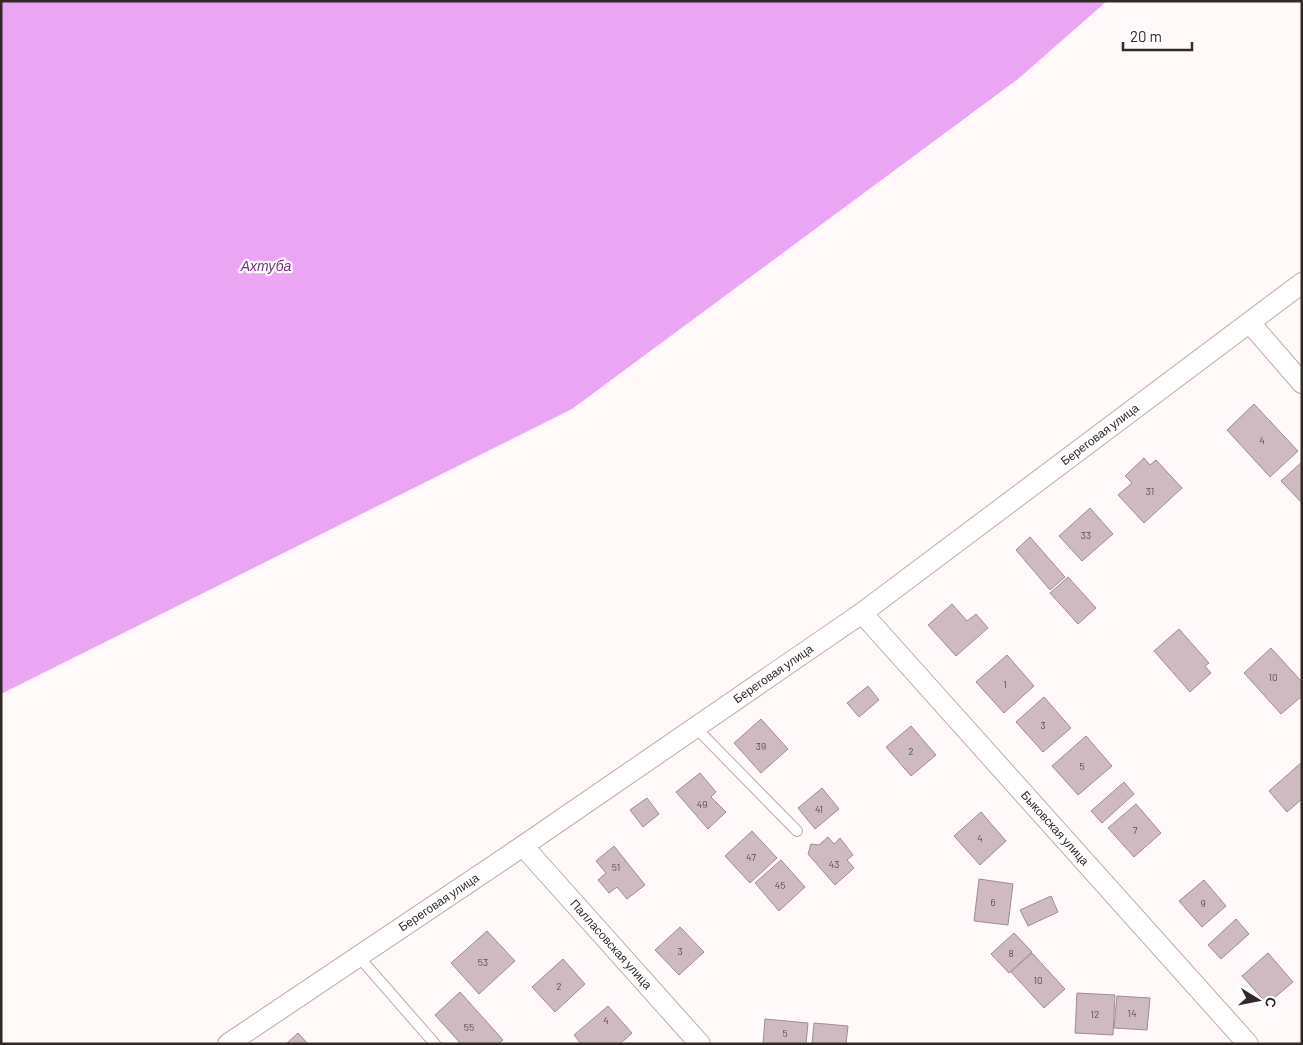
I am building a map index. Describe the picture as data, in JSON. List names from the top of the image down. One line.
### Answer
{"streets":{"street":["Береговая улица","Быковская улица","Палласовская улица"]},"crossings":[["Береговая улица","Быковская улица"],["Береговая улица","Палласовская улица"]],"water":["Ахтуба"],"house_numbers":["4","31","33","10","1","3","39","2","5","49","41","7","4","47","43","51","45","6","9","3","8","53","10","2","14","12","4","55","5"],"scale_bar":"20 m","north":"right"}
